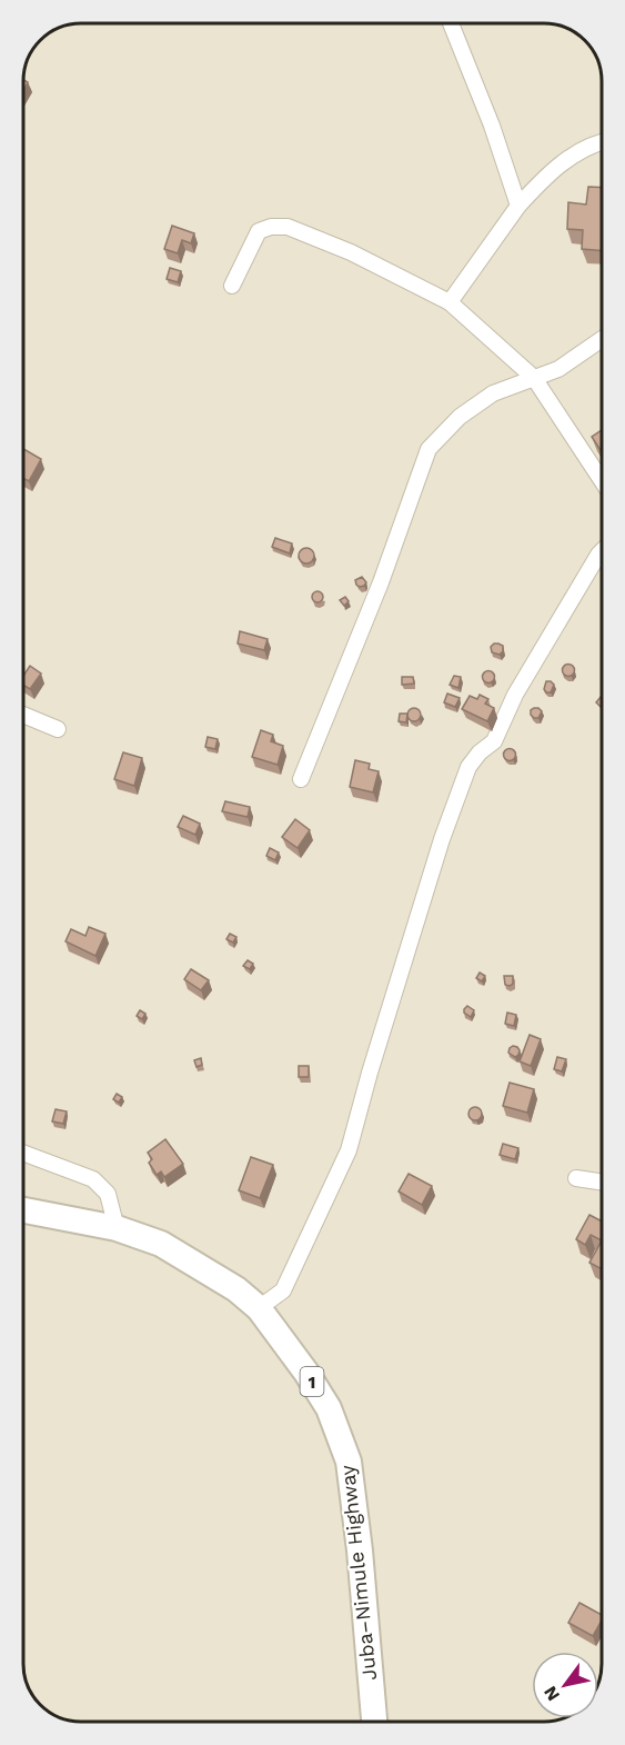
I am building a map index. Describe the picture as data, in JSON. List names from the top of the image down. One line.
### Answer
{"streets":{"main road":["1","Juba–Nimule Highway"]},"north":"bottom left"}
